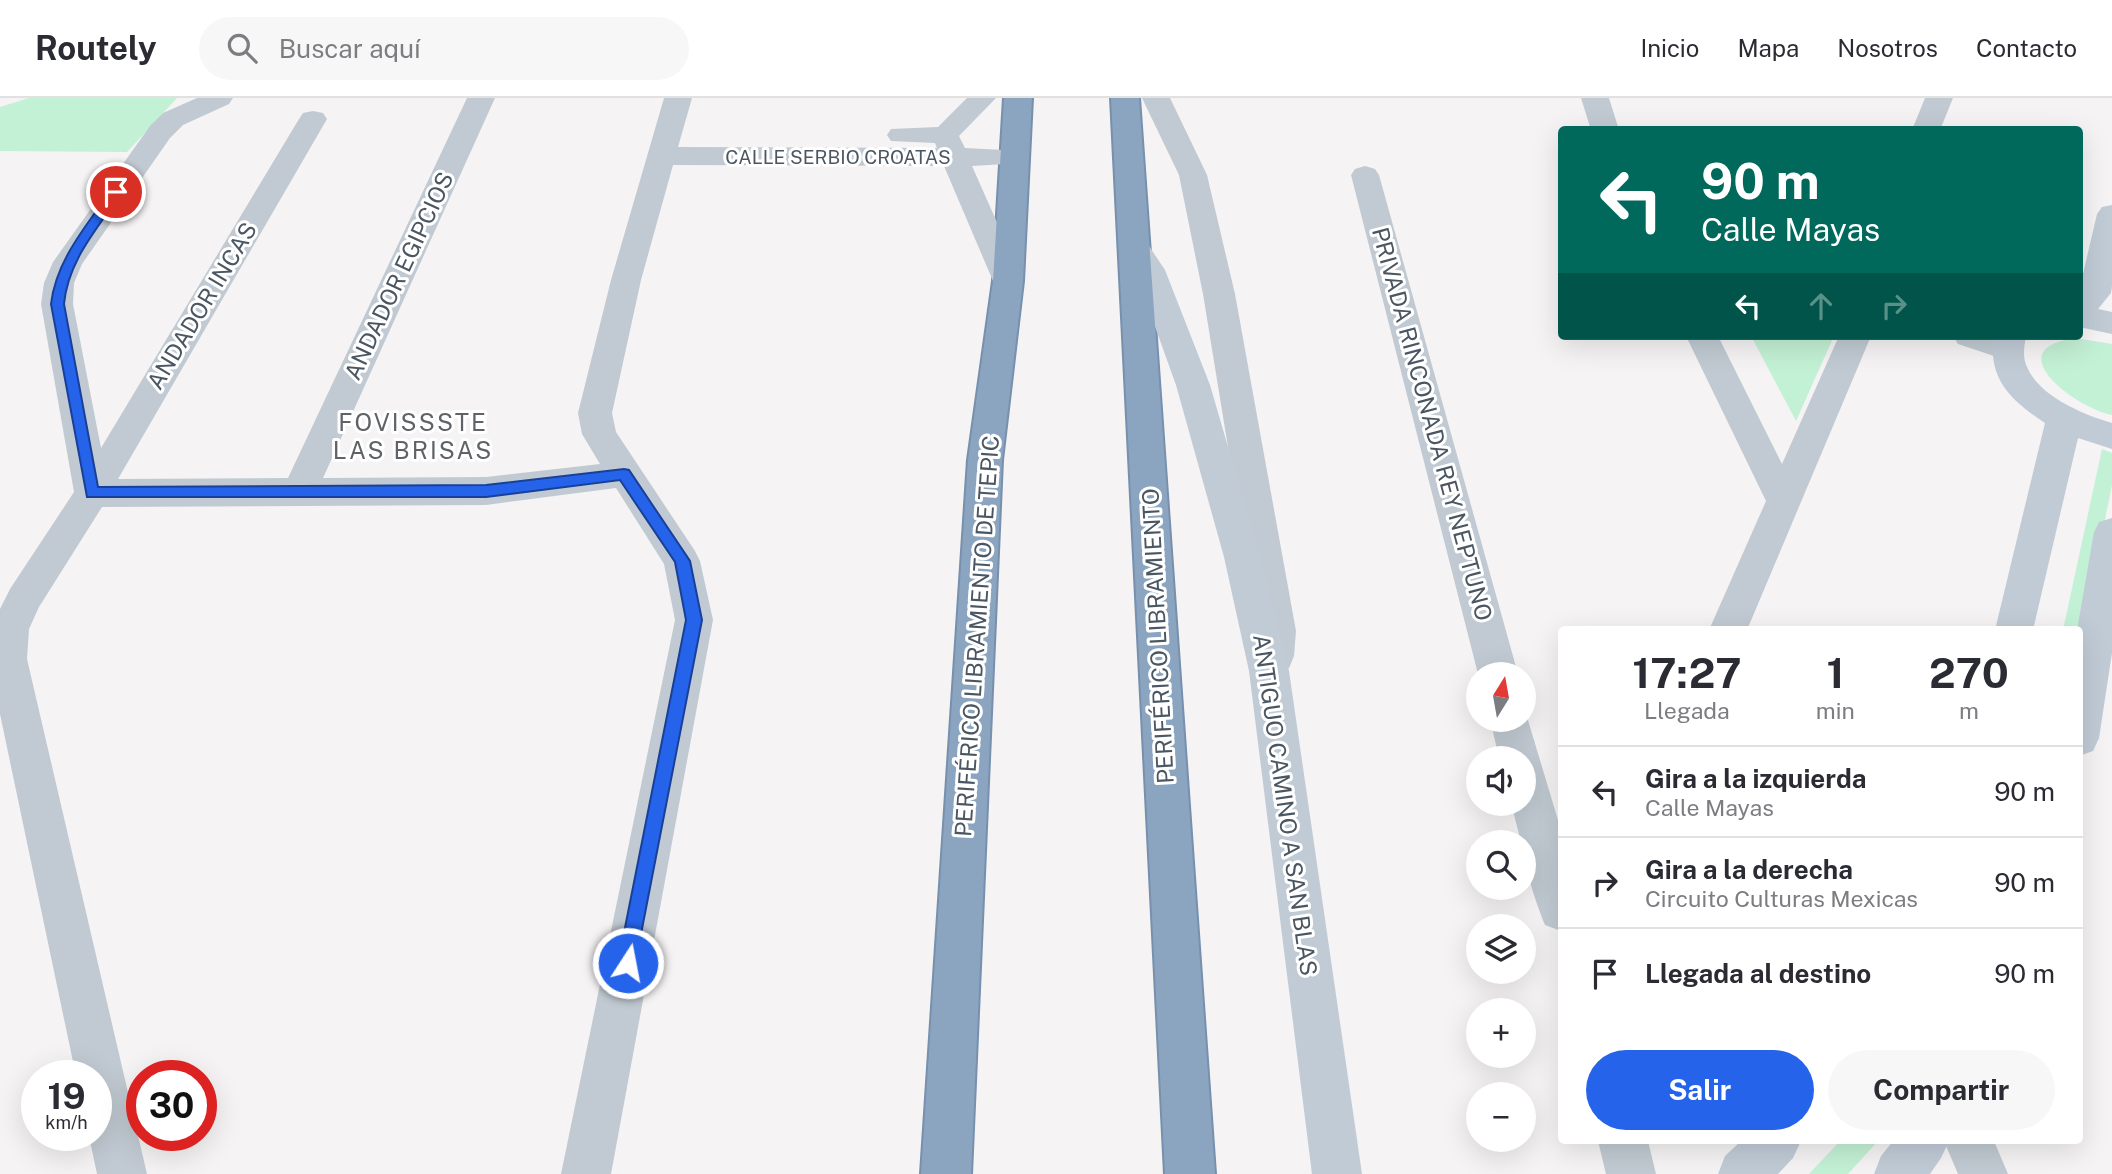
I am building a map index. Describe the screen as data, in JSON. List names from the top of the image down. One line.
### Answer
{"streets":{"highway":["PERIFÉRICO LIBRAMIENTO DE TEPIC","PERIFÉRICO LIBRAMIENTO"],"street":["CALLE SERBIO CROATAS","ANDADOR EGIPCIOS","ANDADOR INCAS","PRIVADA RINCONADA REY NEPTUNO","ANTIGUO CAMINO A SAN BLAS"]},"crossings":[["CALLE SERBIO CROATAS","PERIFÉRICO LIBRAMIENTO DE TEPIC"],["PERIFÉRICO LIBRAMIENTO","ANTIGUO CAMINO A SAN BLAS"]],"districts":["FOVISSSTE LAS BRISAS"],"north":"top","page":{"header":"Routely","search":"Buscar aquí","nav":["Inicio","Mapa","Nosotros","Contacto"],"turn":["90 m","Calle Mayas"],"eta":["17:27","Llegada","1","min","270","m"],"map_buttons":["+","−"],"list":[{"name":"Gira a la izquierda","note":"Calle Mayas","value":"90 m"},{"name":"Gira a la derecha","note":"Circuito Culturas Mexicas","value":"90 m"},{"name":"Llegada al destino","value":"90 m"}],"buttons":["Salir","Compartir"],"speed":"19 km/h","limit":"30"}}
